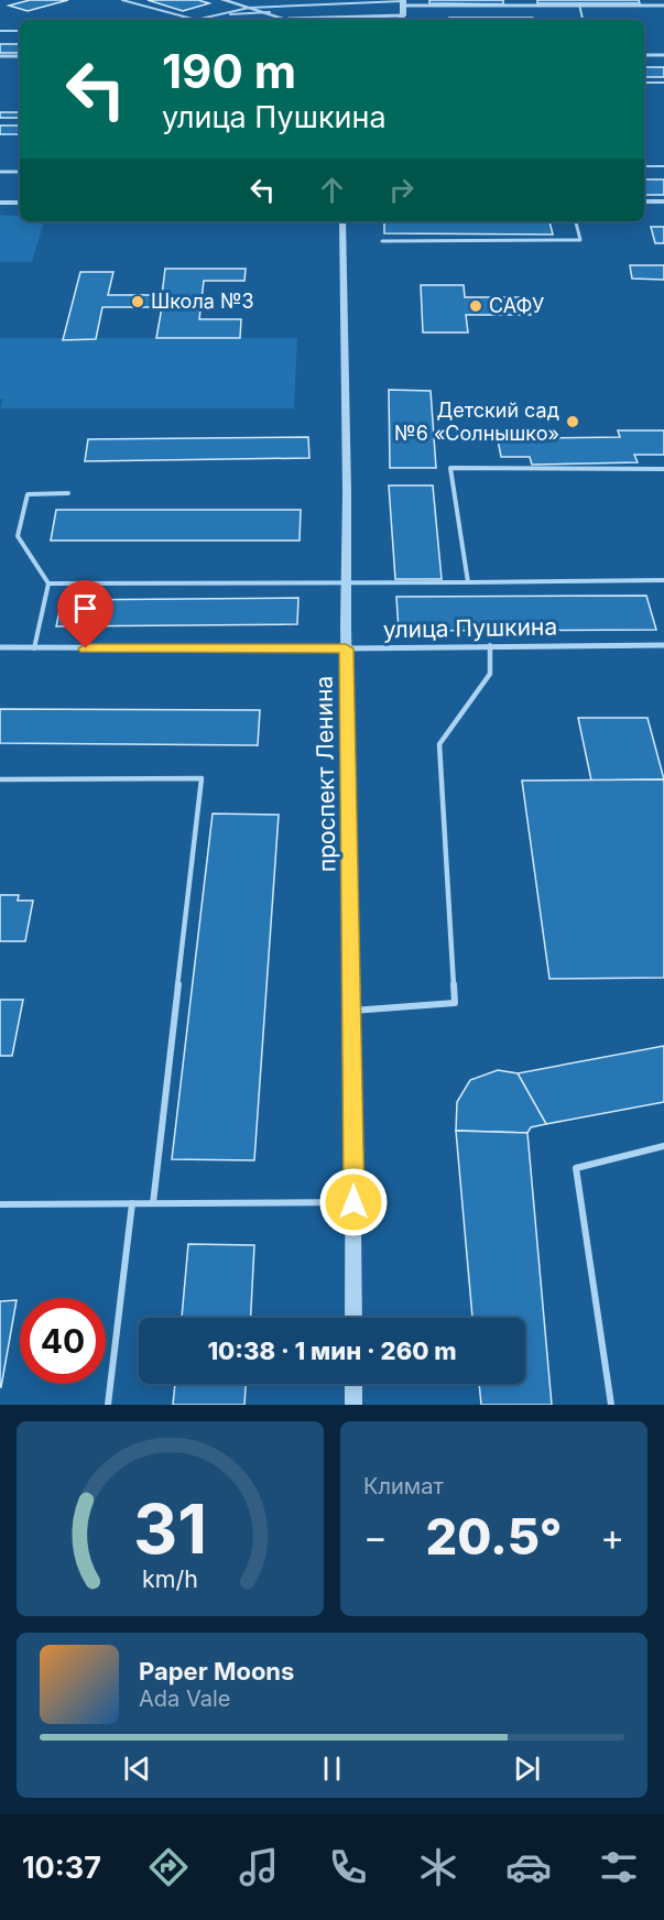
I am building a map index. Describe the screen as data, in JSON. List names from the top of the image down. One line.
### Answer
{"streets":{"street":["улица Пушкина","проспект Ленина"]},"crossings":[["улица Пушкина","проспект Ленина"]],"places":["Школа №3","САФУ","Детский сад №6 «Солнышко»"],"page":{"turn":["190 m","улица Пушкина"],"limit":"40","trip":"10:38 · 1 мин · 260 m","tile":"Климат","heat":["−","20.5°","+"],"song":["Paper Moons","Ada Vale"],"tabs":"10:37","gauge":["31","km/h"]}}
